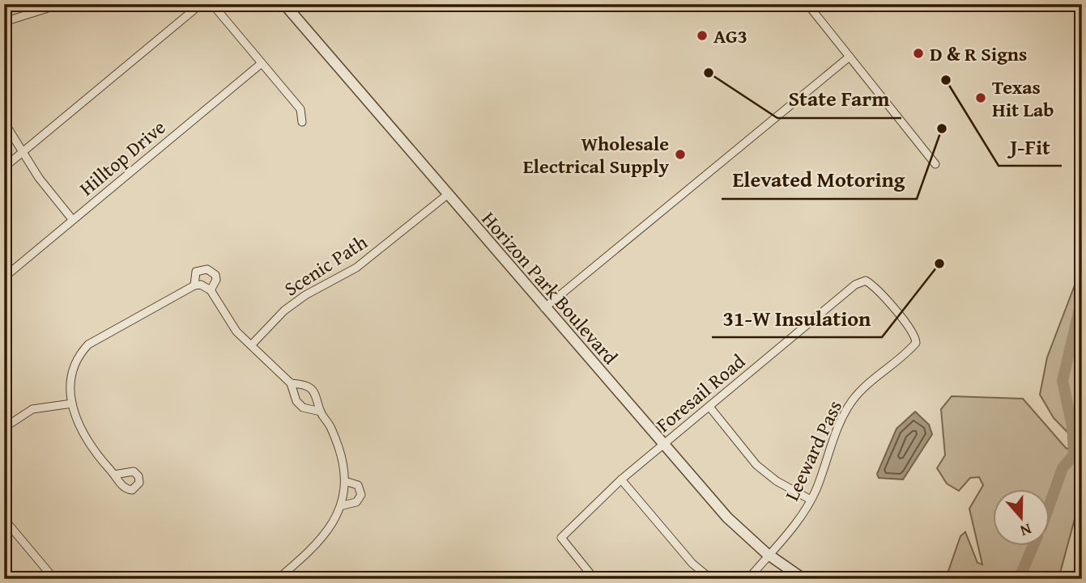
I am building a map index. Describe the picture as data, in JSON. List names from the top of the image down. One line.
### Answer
{"streets":{"street":["Hilltop Drive","Scenic Path","Horizon Park Boulevard","Foresail Road","Leeward Pass"]},"crossings":[["Scenic Path","Horizon Park Boulevard"],["Horizon Park Boulevard","Foresail Road"],["Horizon Park Boulevard","Leeward Pass"],["Foresail Road","Leeward Pass"]],"places":["AG3","D & R Signs","State Farm","J-Fit","Texas Hit Lab","Elevated Motoring","Wholesale Electrical Supply","31-W Insulation"],"north":"bottom"}
